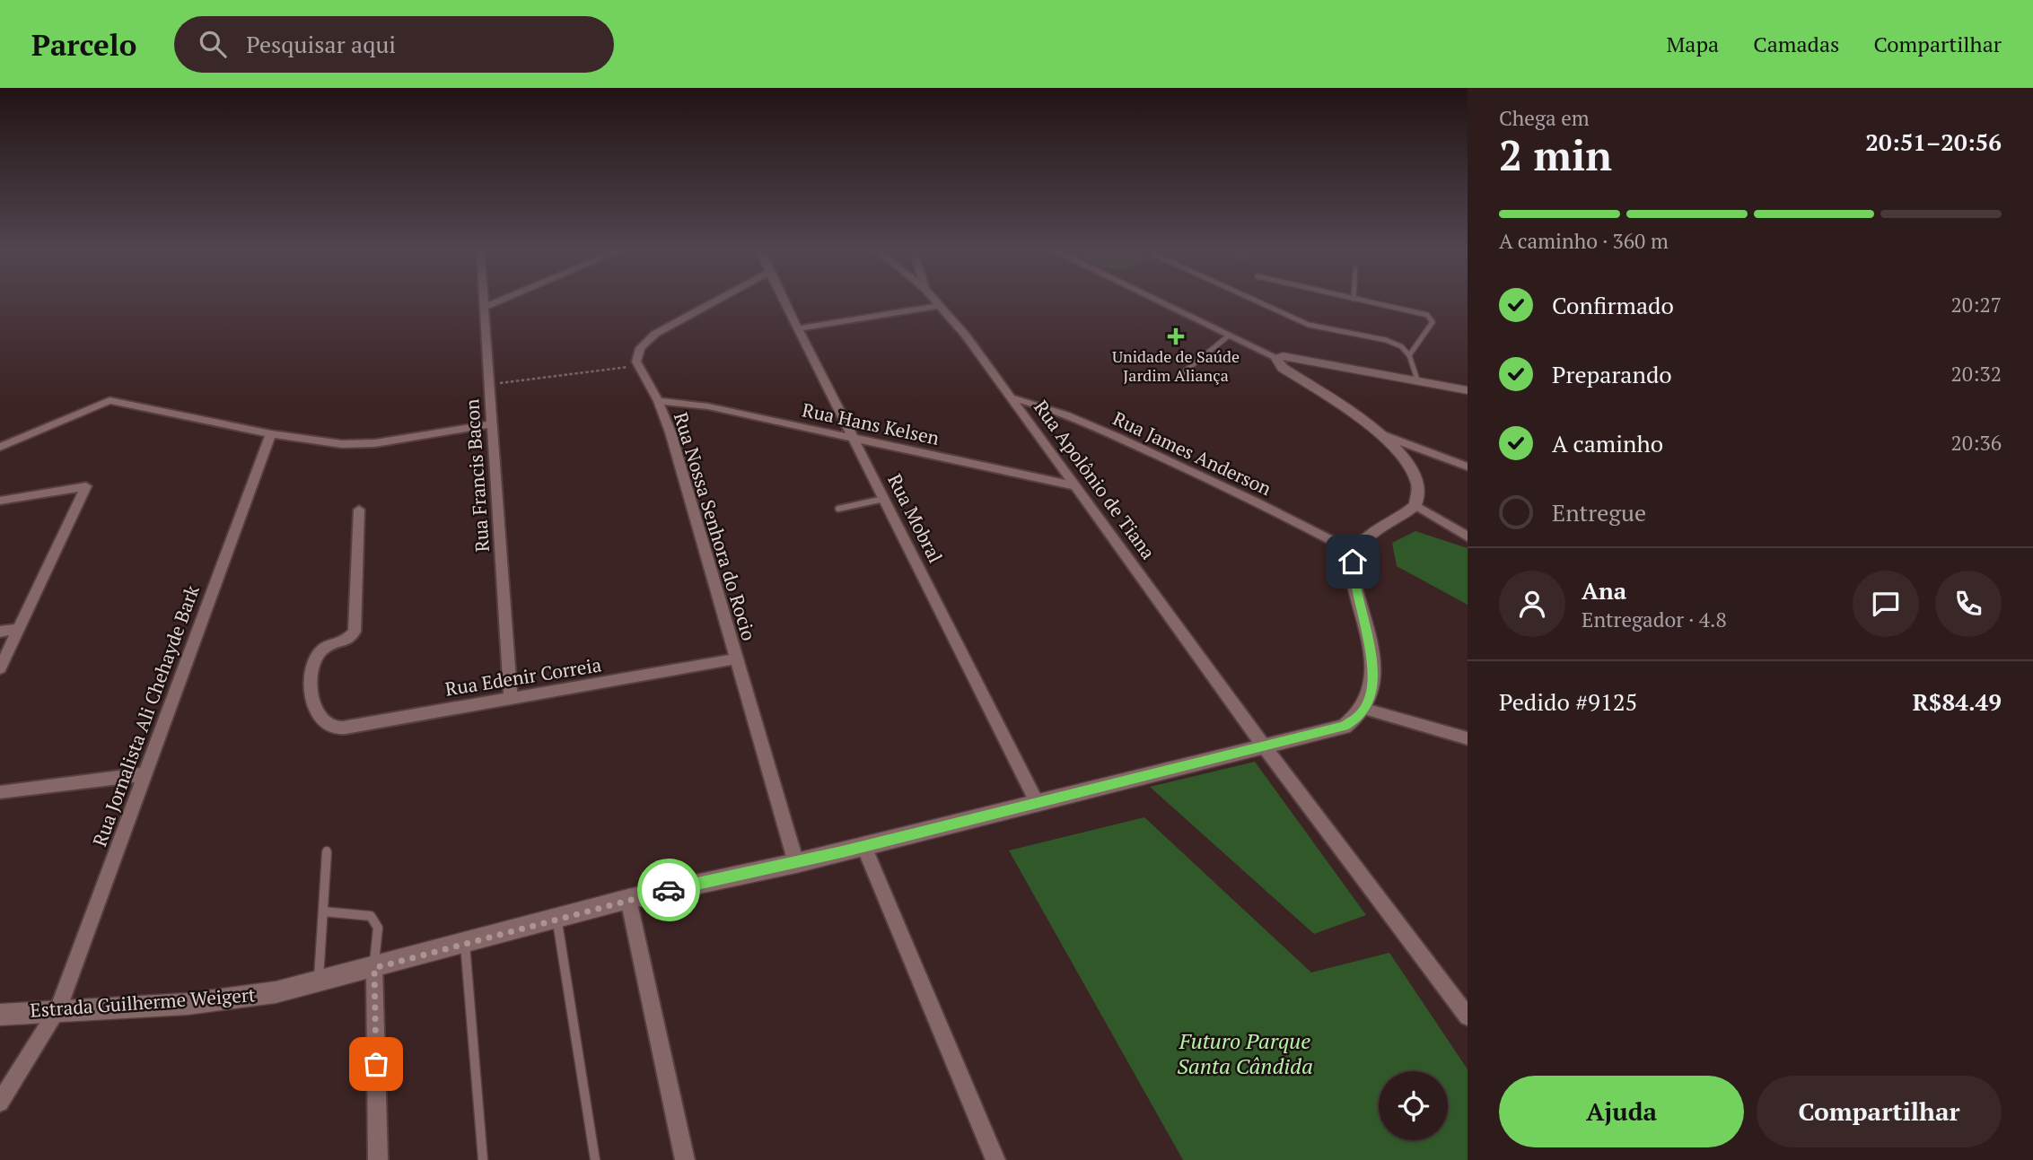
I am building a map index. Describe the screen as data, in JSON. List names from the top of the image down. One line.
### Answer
{"streets":{"street":["Rua Hans Kelsen","Rua James Anderson","Rua Francis Bacon","Rua Apolônio de Tiana","Rua Mobral","Rua Nossa Senhora do Rocio","Rua Edenir Correia","Rua Jornalista Ali Chehayde Bark","Estrada Guilherme Weigert"]},"crossings":[["Rua Hans Kelsen","Rua Apolônio de Tiana"],["Rua Hans Kelsen","Rua Mobral"],["Rua Hans Kelsen","Rua Nossa Senhora do Rocio"],["Rua James Anderson","Rua Apolônio de Tiana"],["Rua Francis Bacon","Rua Edenir Correia"],["Rua Apolônio de Tiana","Estrada Guilherme Weigert"],["Rua Mobral","Estrada Guilherme Weigert"],["Rua Nossa Senhora do Rocio","Rua Edenir Correia"],["Rua Nossa Senhora do Rocio","Estrada Guilherme Weigert"],["Rua Jornalista Ali Chehayde Bark","Estrada Guilherme Weigert"]],"parks":["Futuro Parque Santa Cândida"],"places":{"health":["Unidade de Saúde Jardim Aliança"]},"page":{"header":"Parcelo","search":"Pesquisar aqui","nav":["Mapa","Camadas","Compartilhar"],"heading":["2 min","Chega em","20:51–20:56"],"panel":["Ana","Entregador · 4.8","Pedido #9125","R$84.49"],"bar":"A caminho · 360 m","list":[["Confirmado","20:27"],["Preparando","20:32"],["A caminho","20:36"],"Entregue"],"buttons":["Ajuda","Compartilhar"]}}
